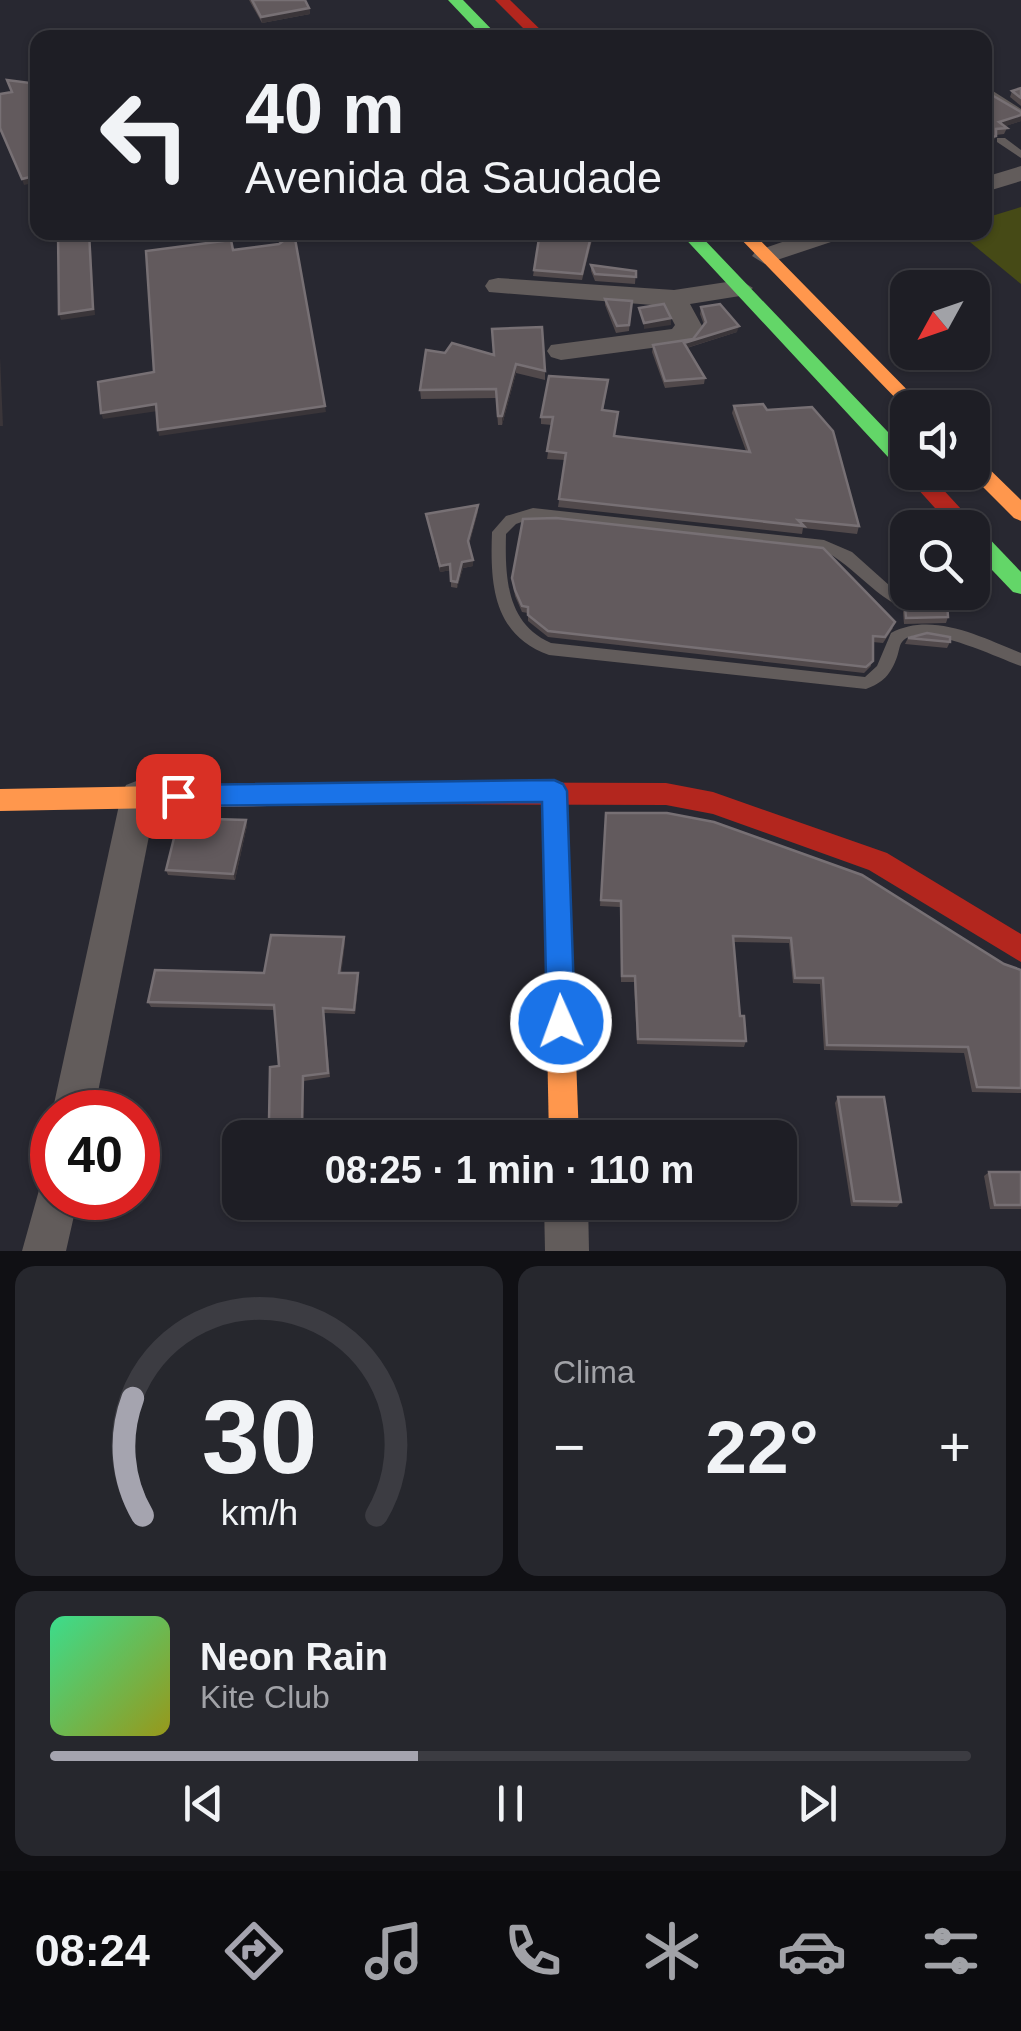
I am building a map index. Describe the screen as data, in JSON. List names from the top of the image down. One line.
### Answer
{"north":"bottom left","page":{"turn":["40 m","Avenida da Saudade"],"limit":"40","trip":"08:25 · 1 min · 110 m","tile":"Clima","heat":["−","22°","+"],"song":["Neon Rain","Kite Club"],"tabs":"08:24","gauge":["30","km/h"]}}
